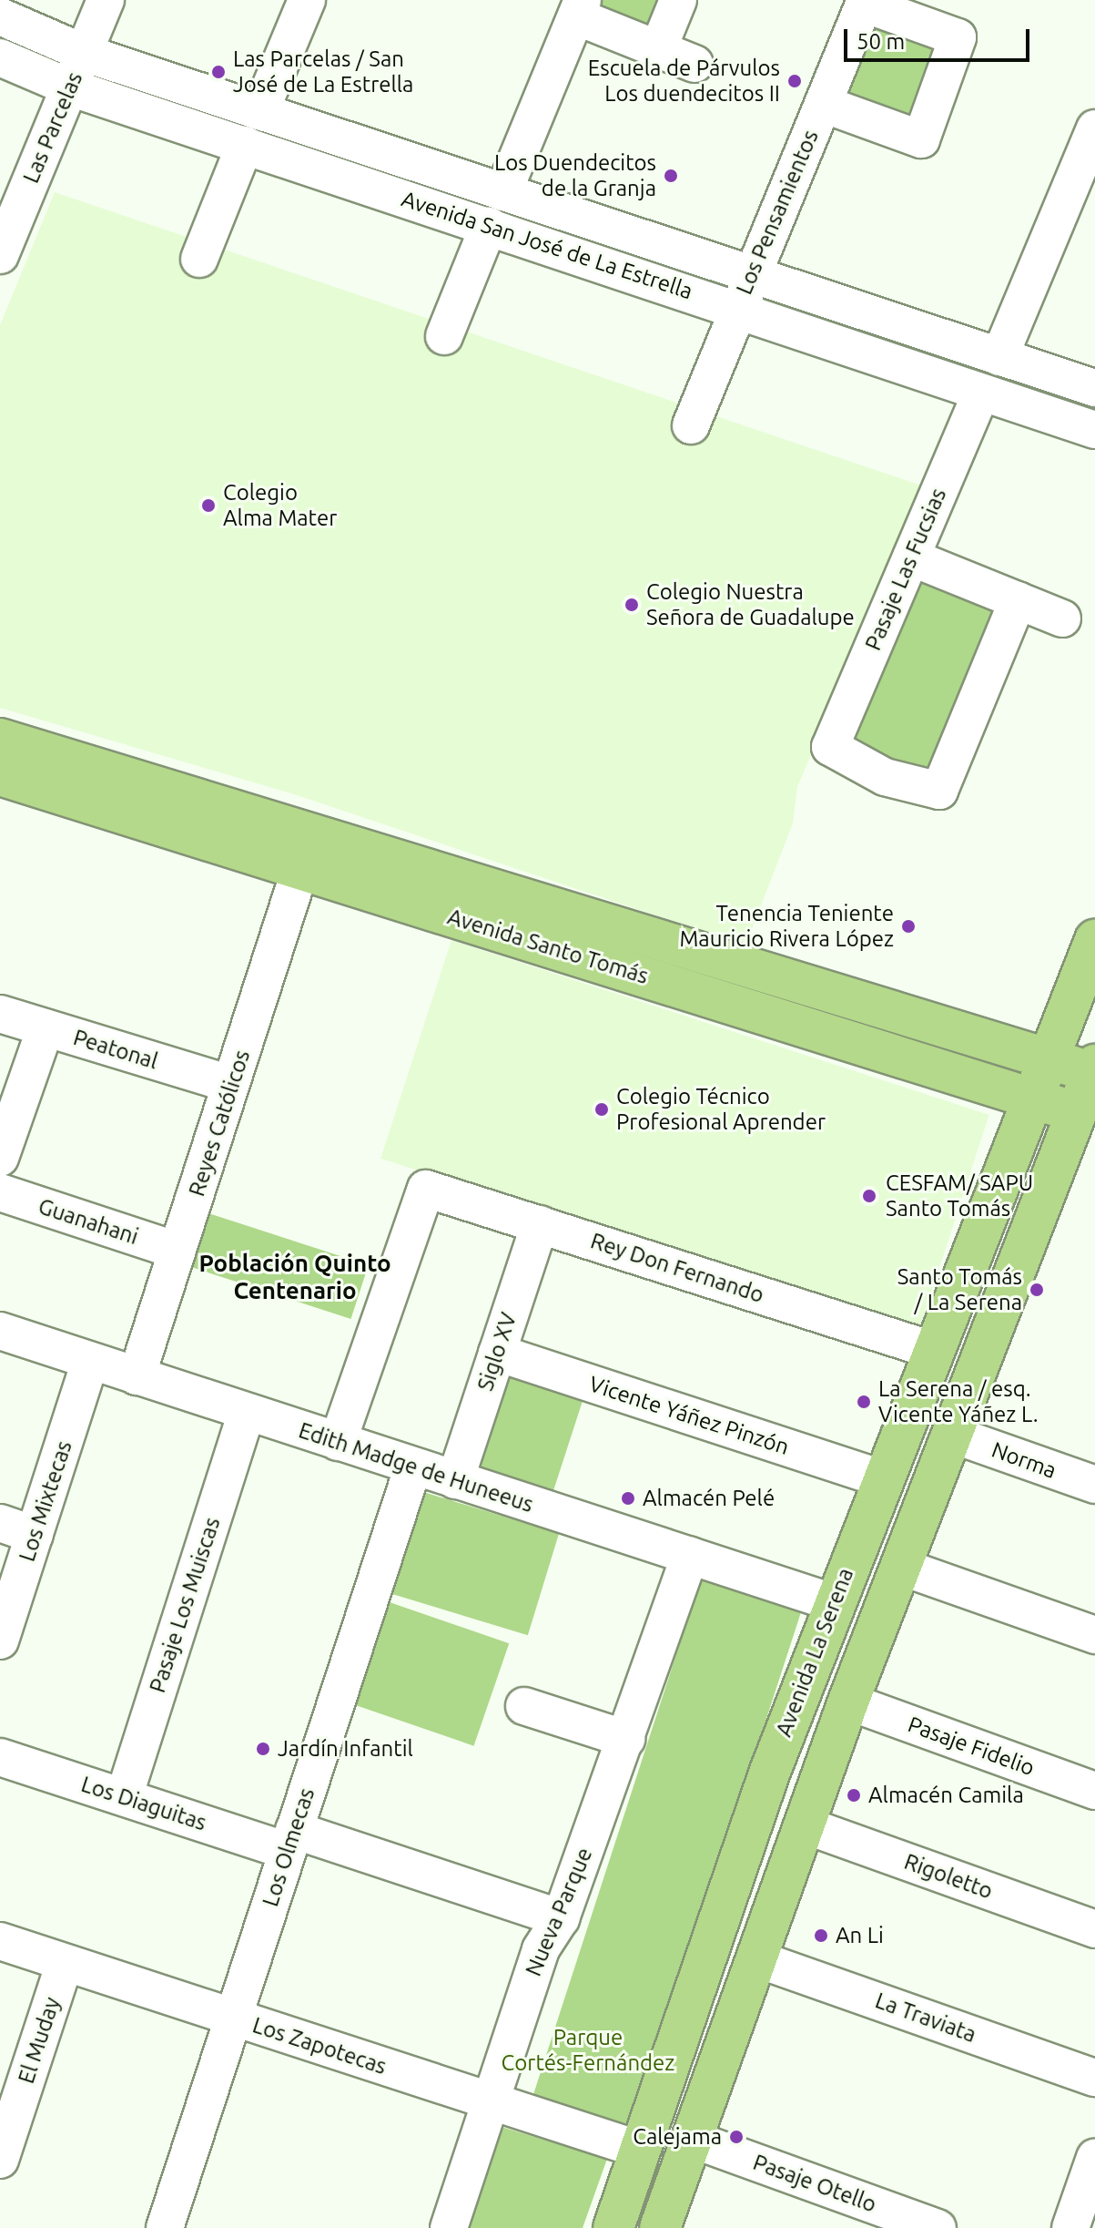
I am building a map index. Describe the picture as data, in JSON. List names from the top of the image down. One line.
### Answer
{"streets":{"main road":["Avenida Santo Tomás","Avenida La Serena"],"street":["Las Parcelas","Los Pensamientos","Avenida San José de La Estrella","Pasaje Las Fucsias","Peatonal","Reyes Católicos","Guanahani","Rey Don Fernando","Siglo XV","Vicente Yáñez Pinzón","Norma","Edith Madge de Huneeus","Los Mixtecas","Pasaje Los Muiscas","Pasaje Fidelio","Los Diaguitas","Los Olmecas","Rigoletto","Nueva Parque","La Traviata","El Muday","Los Zapotecas","Pasaje Otello"]},"crossings":[["Las Parcelas","Avenida San José de La Estrella"],["Los Pensamientos","Avenida San José de La Estrella"],["Avenida San José de La Estrella","Pasaje Las Fucsias"],["Avenida Santo Tomás","Reyes Católicos"],["Avenida Santo Tomás","Avenida La Serena"],["Peatonal","Reyes Católicos"],["Reyes Católicos","Guanahani"],["Reyes Católicos","Edith Madge de Huneeus"],["Rey Don Fernando","Siglo XV"],["Rey Don Fernando","Edith Madge de Huneeus"],["Rey Don Fernando","Avenida La Serena"],["Siglo XV","Vicente Yáñez Pinzón"],["Siglo XV","Edith Madge de Huneeus"],["Vicente Yáñez Pinzón","Avenida La Serena"],["Edith Madge de Huneeus","Los Mixtecas"],["Edith Madge de Huneeus","Pasaje Los Muiscas"],["Edith Madge de Huneeus","Avenida La Serena"],["Edith Madge de Huneeus","Los Olmecas"],["Edith Madge de Huneeus","Nueva Parque"],["Pasaje Los Muiscas","Los Diaguitas"],["Avenida La Serena","Los Zapotecas"],["Los Diaguitas","Los Olmecas"],["Los Diaguitas","Nueva Parque"],["Los Olmecas","Los Zapotecas"],["Nueva Parque","Los Zapotecas"],["El Muday","Los Zapotecas"]],"districts":["Población Quinto Centenario"],"parks":["Parque Cortés-Fernández"],"places":["Las Parcelas / San José de La Estrella","Escuela de Párvulos Los duendecitos II","Los Duendecitos de la Granja","Colegio Alma Mater","Colegio Nuestra Señora de Guadalupe","Tenencia Teniente Mauricio Rivera López","Colegio Técnico Profesional Aprender","CESFAM/ SAPU Santo Tomás","Santo Tomás / La Serena","La Serena / esq. Vicente Yáñez L.","Almacén Pelé","Jardín Infantil","Almacén Camila","An Li","Calejama"],"scale_bar":"50 m"}
